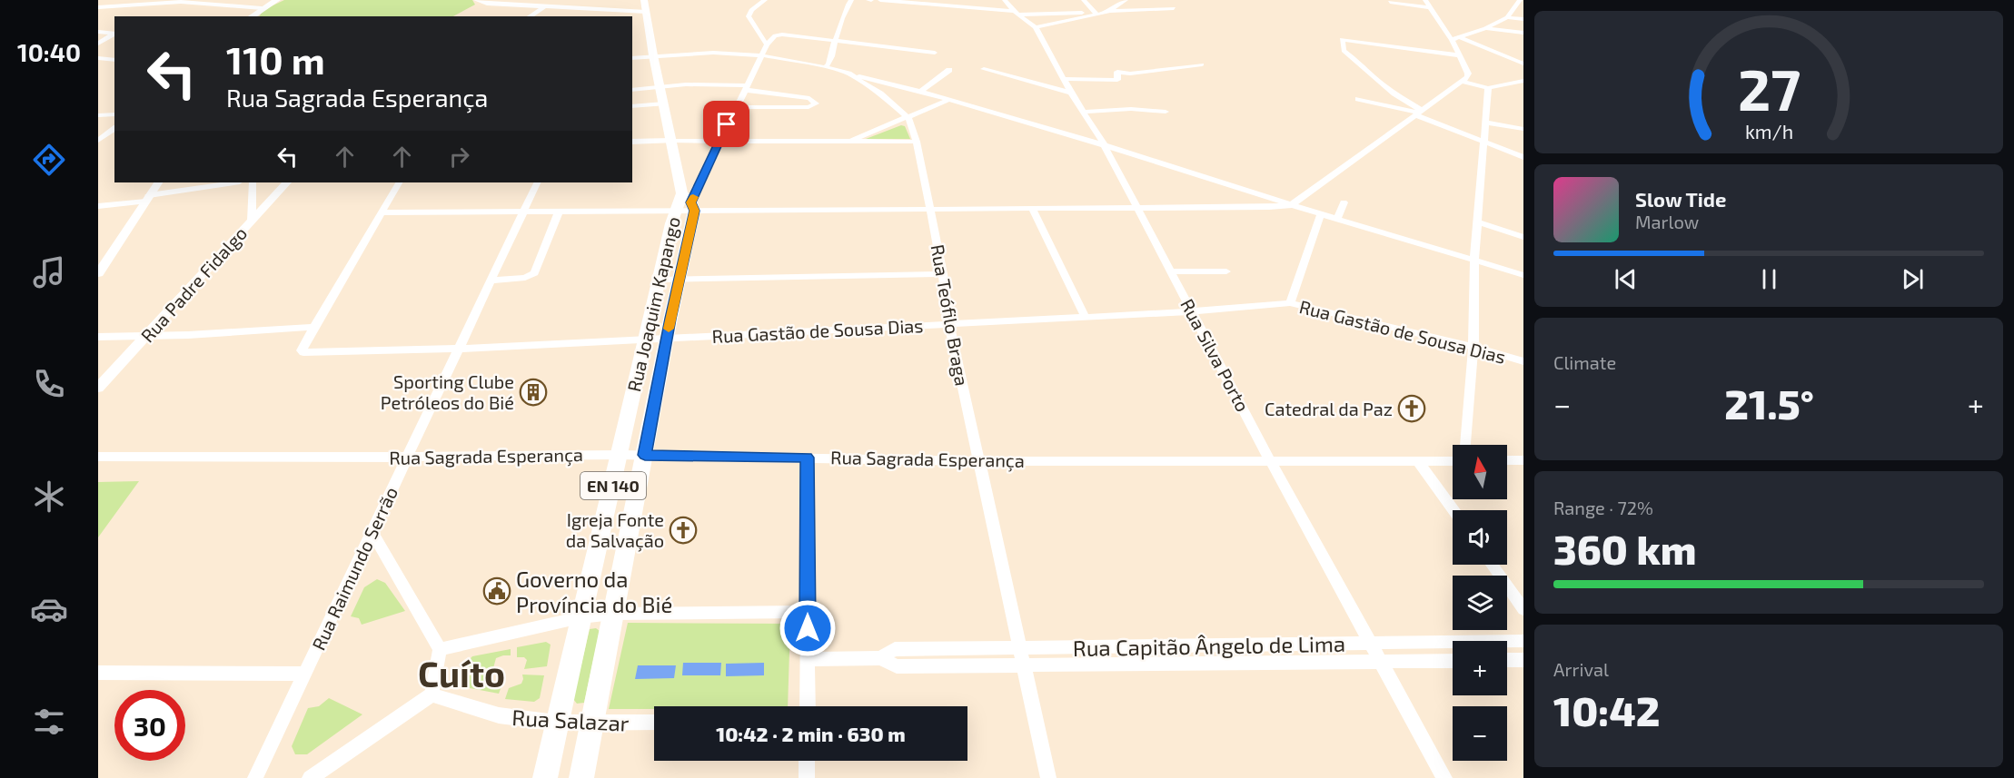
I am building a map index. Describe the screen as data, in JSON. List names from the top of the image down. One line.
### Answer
{"streets":{"main road":["Rua Joaquim Kapango","EN 140"],"street":["Rua Padre Fidalgo","Rua Teófilo Braga","Rua Gastão de Sousa Dias","Rua Silva Porto","Rua Sagrada Esperança","Rua Raimundo Serrão","Rua Capitão Ângelo de Lima","Rua Salazar"]},"crossings":[["Rua Joaquim Kapango","Rua Gastão de Sousa Dias"],["Rua Joaquim Kapango","Rua Sagrada Esperança"],["Rua Joaquim Kapango","EN 140"],["Rua Joaquim Kapango","Rua Salazar"],["Rua Teófilo Braga","Rua Gastão de Sousa Dias"],["Rua Teófilo Braga","Rua Sagrada Esperança"],["Rua Teófilo Braga","EN 140"],["Rua Teófilo Braga","Rua Capitão Ângelo de Lima"],["Rua Gastão de Sousa Dias","Rua Silva Porto"],["Rua Gastão de Sousa Dias","Rua Raimundo Serrão"],["Rua Silva Porto","Rua Sagrada Esperança"],["Rua Silva Porto","Rua Capitão Ângelo de Lima"],["Rua Sagrada Esperança","Rua Raimundo Serrão"]],"districts":["Cuíto"],"places":{"building":["Sporting Clube Petróleos do Bié"],"church":["Catedral da Paz","Igreja Fonte da Salvação"],"public building":["Governo da Província do Bié"]},"north":"top","page":{"tabs":"10:40","turn":["110 m","Rua Sagrada Esperança"],"song":["Slow Tide","Marlow"],"tile":["Climate",["Range · 72%","360 km"],["Arrival","10:42"]],"heat":["−","21.5°","+"],"map_buttons":["+","−"],"limit":"30","trip":"10:42 · 2 min · 630 m","gauge":["27","km/h"]}}
